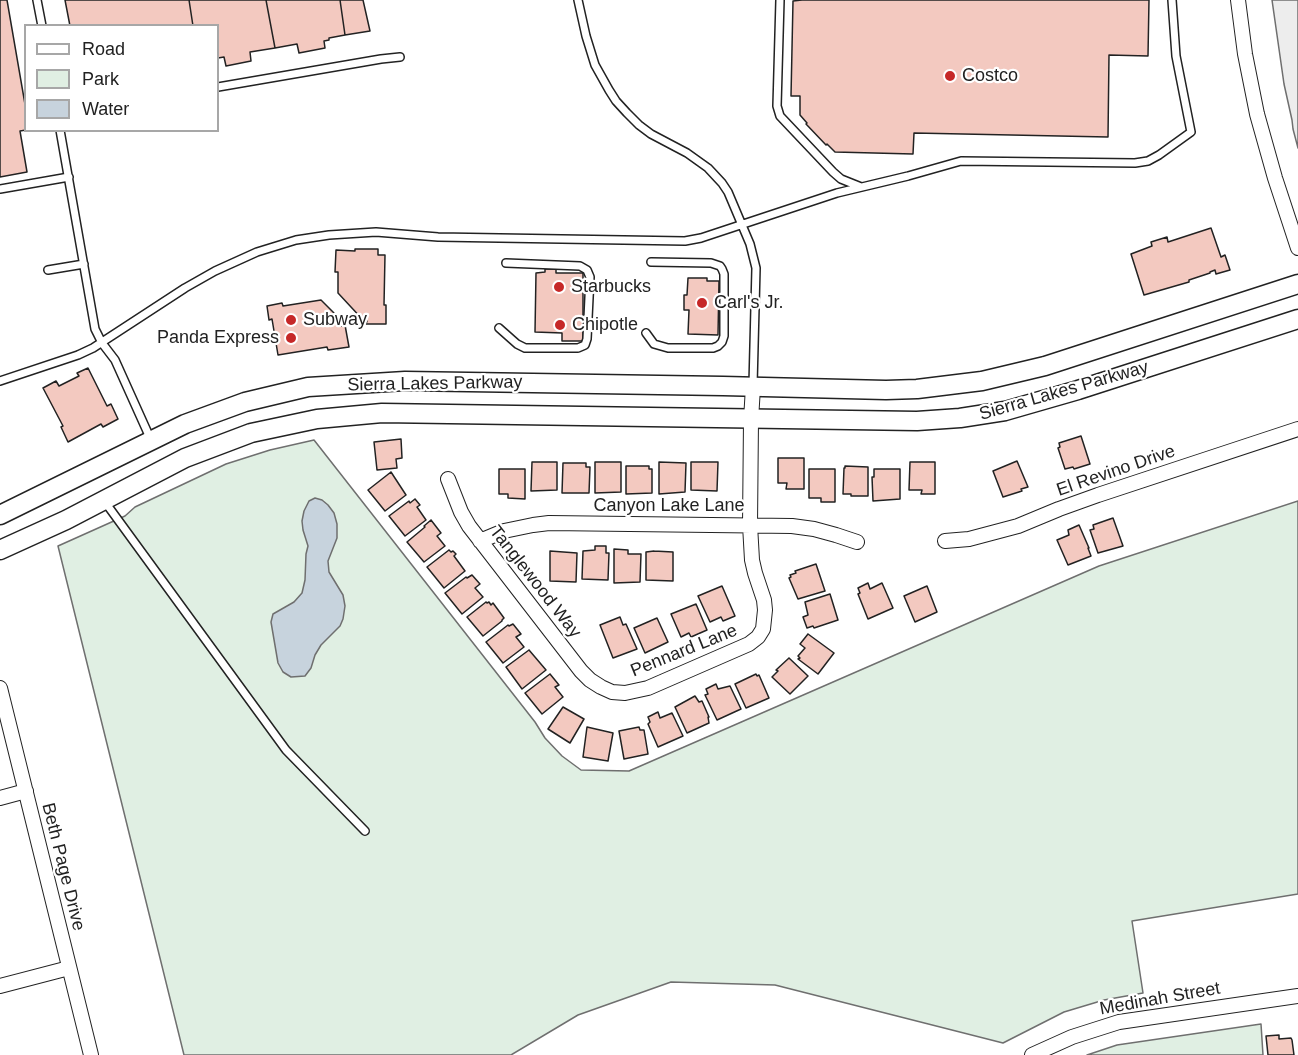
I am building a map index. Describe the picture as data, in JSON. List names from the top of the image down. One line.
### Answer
{"streets":{"street":["Sierra Lakes Parkway","El Revino Drive","Canyon Lake Lane","Tanglewood Way","Pennard Lane","Beth Page Drive","Medinah Street"]},"crossings":[["Canyon Lake Lane","Tanglewood Way"],["Canyon Lake Lane","Pennard Lane"],["Tanglewood Way","Pennard Lane"]],"places":["Costco","Starbucks","Carl's Jr.","Subway","Chipotle","Panda Express"],"legend":["Road","Park","Water"]}
